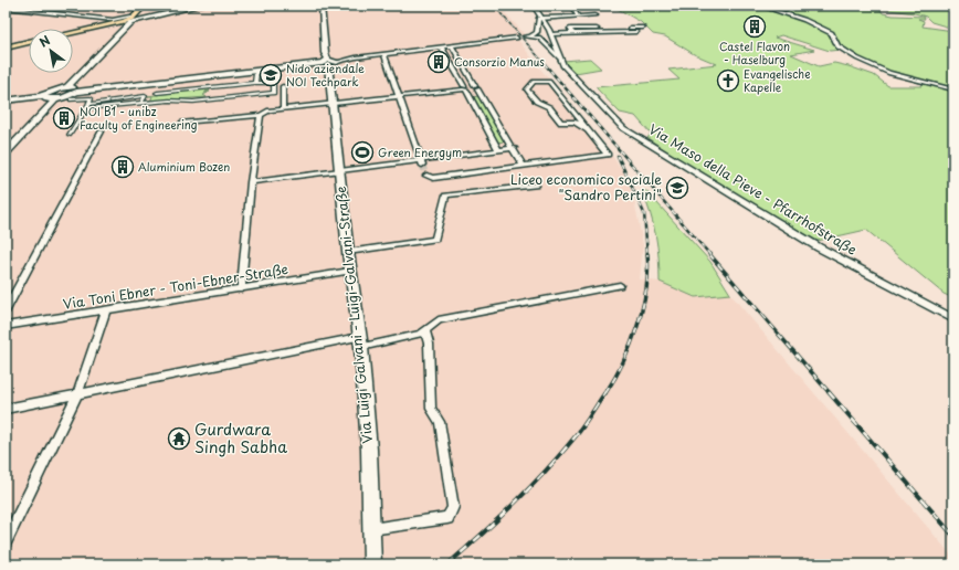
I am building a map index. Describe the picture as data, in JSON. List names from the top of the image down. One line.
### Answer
{"streets":{"main road":["Via Luigi Galvani - Luigi-Galvani-Straße"],"street":["Via Maso della Pieve - Pfarrhofstraße","Via Toni Ebner - Toni-Ebner-Straße"]},"crossings":[["Via Toni Ebner - Toni-Ebner-Straße","Via Luigi Galvani - Luigi-Galvani-Straße"]],"places":{"building":["Castel Flavon - Haselburg","Consorzio Manus","NOI B1 - unibz Faculty of Engineering","Aluminium Bozen"],"school or university":["Nido aziendale NOI Techpark","Liceo economico sociale \"Sandro Pertini\""],"church":["Evangelische Kapelle"],"sports":["Green Energym"],"temple":["Gurdwara Singh Sabha"]},"north":"top left"}
